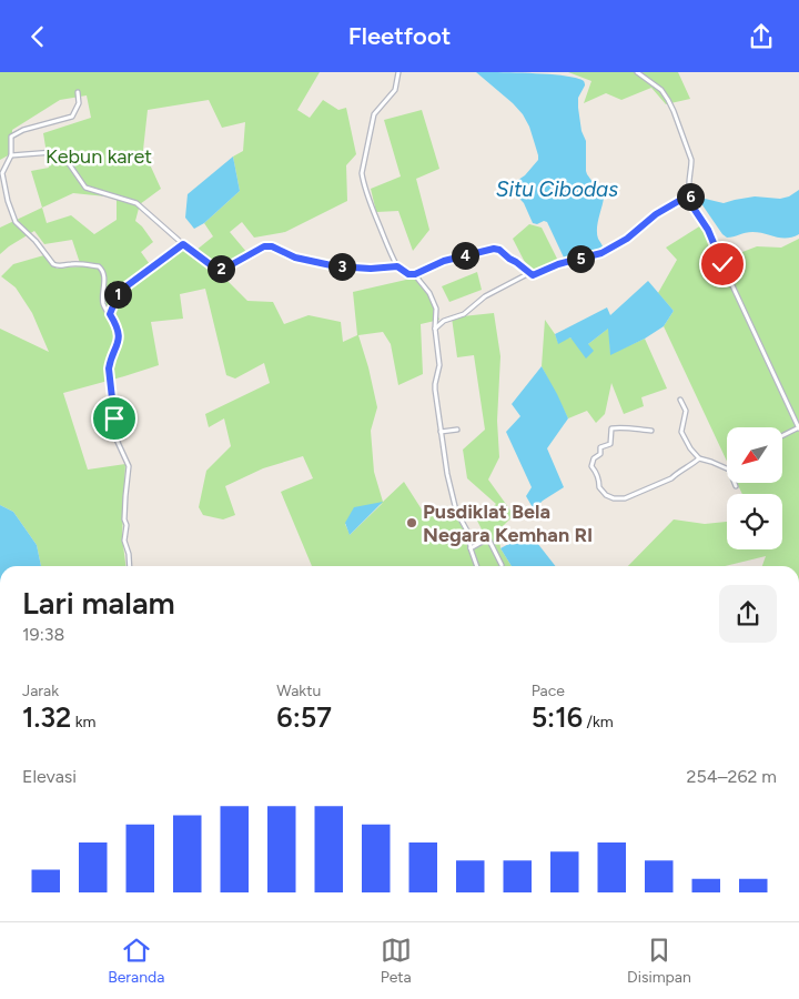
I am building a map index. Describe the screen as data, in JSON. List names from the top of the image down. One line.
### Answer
{"water":["Situ Cibodas"],"parks":["Kebun karet"],"places":["Pusdiklat Bela Negara Kemhan RI"],"north":"bottom left","page":{"header":"Fleetfoot","pins":["6","4","5","3","2","1"],"heading":["Lari malam","19:38"],"stats":[["Jarak","1.32 km"],["Waktu","6:57"],["Pace","5:16 /km"]],"chart":["Elevasi","254–262 m"],"tabs":["Beranda","Peta","Disimpan"]}}
